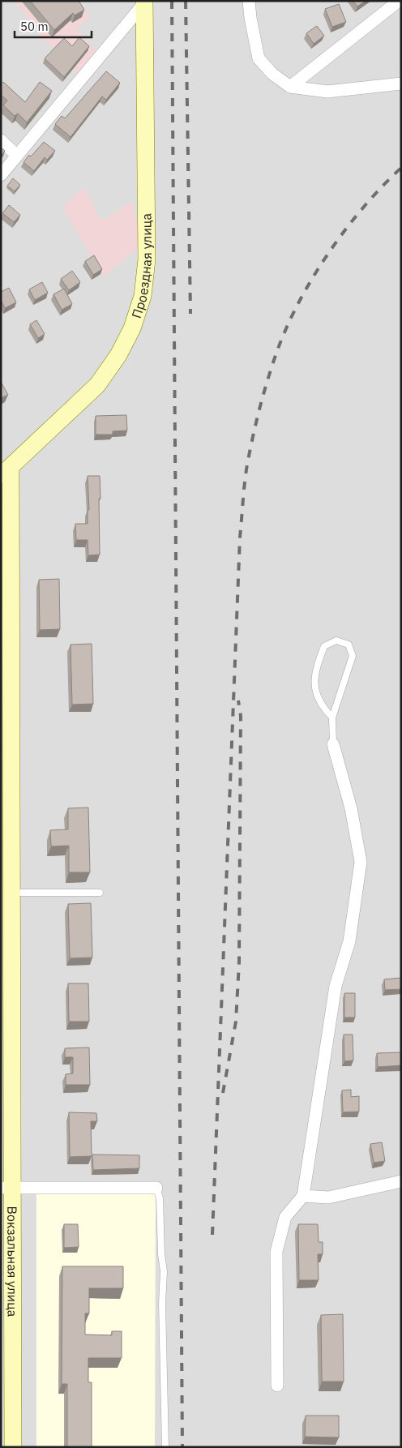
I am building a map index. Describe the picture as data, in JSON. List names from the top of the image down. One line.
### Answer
{"streets":{"street":["Проездная улица","Вокзальная улица"]},"crossings":[["Проездная улица","Вокзальная улица"]],"scale_bar":"50 m"}
